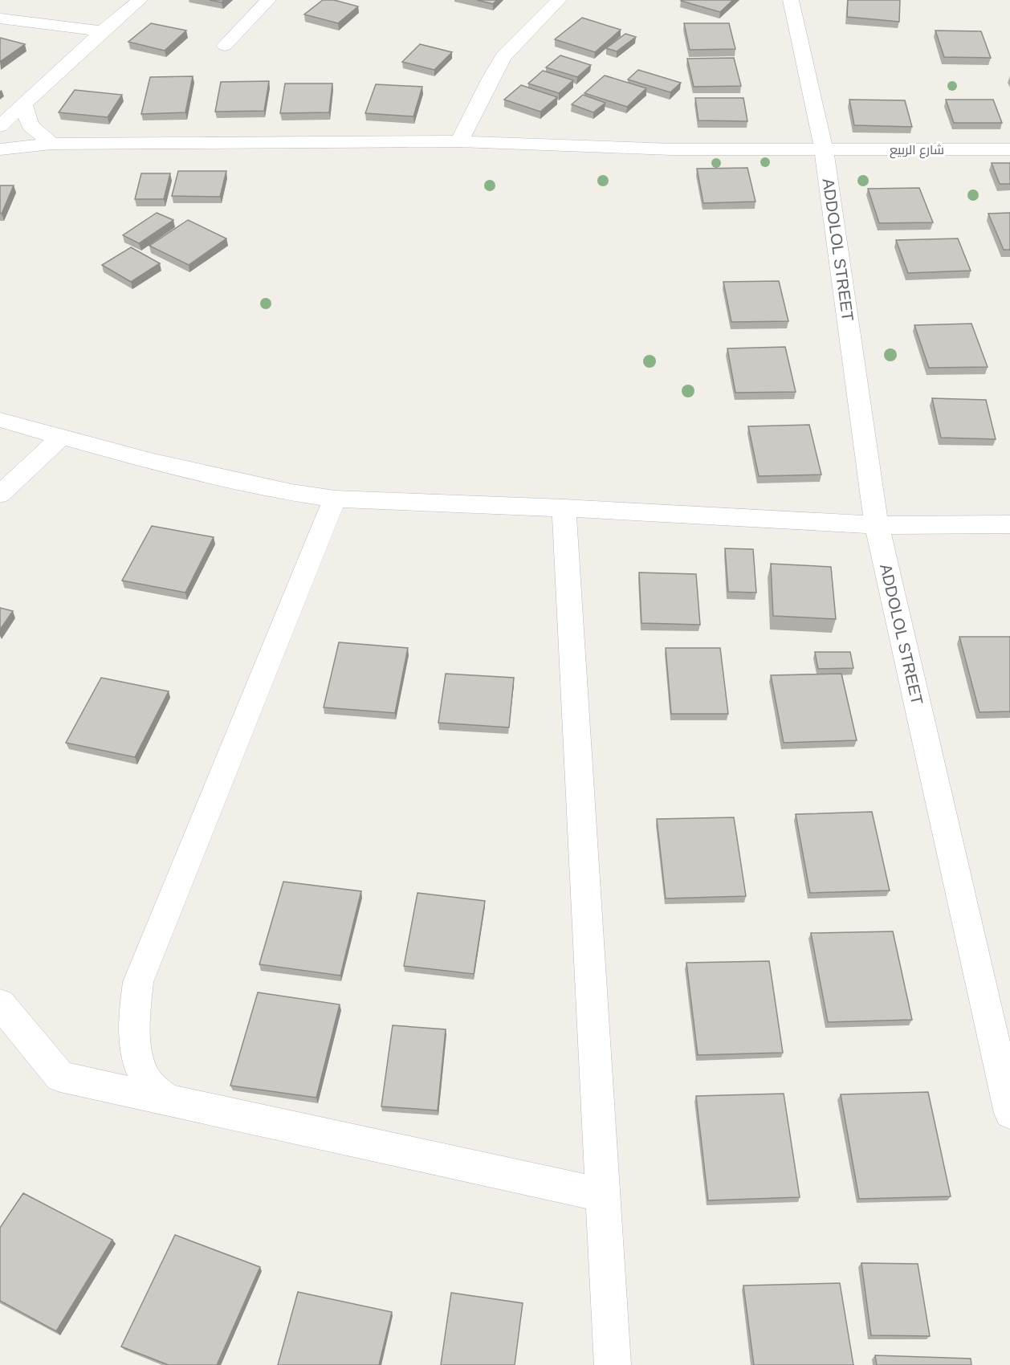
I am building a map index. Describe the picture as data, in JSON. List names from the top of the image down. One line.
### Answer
{"streets":{"street":["شارع الربيع","ADDOLOL STREET"]},"crossings":[["شارع الربيع","ADDOLOL STREET"]]}
